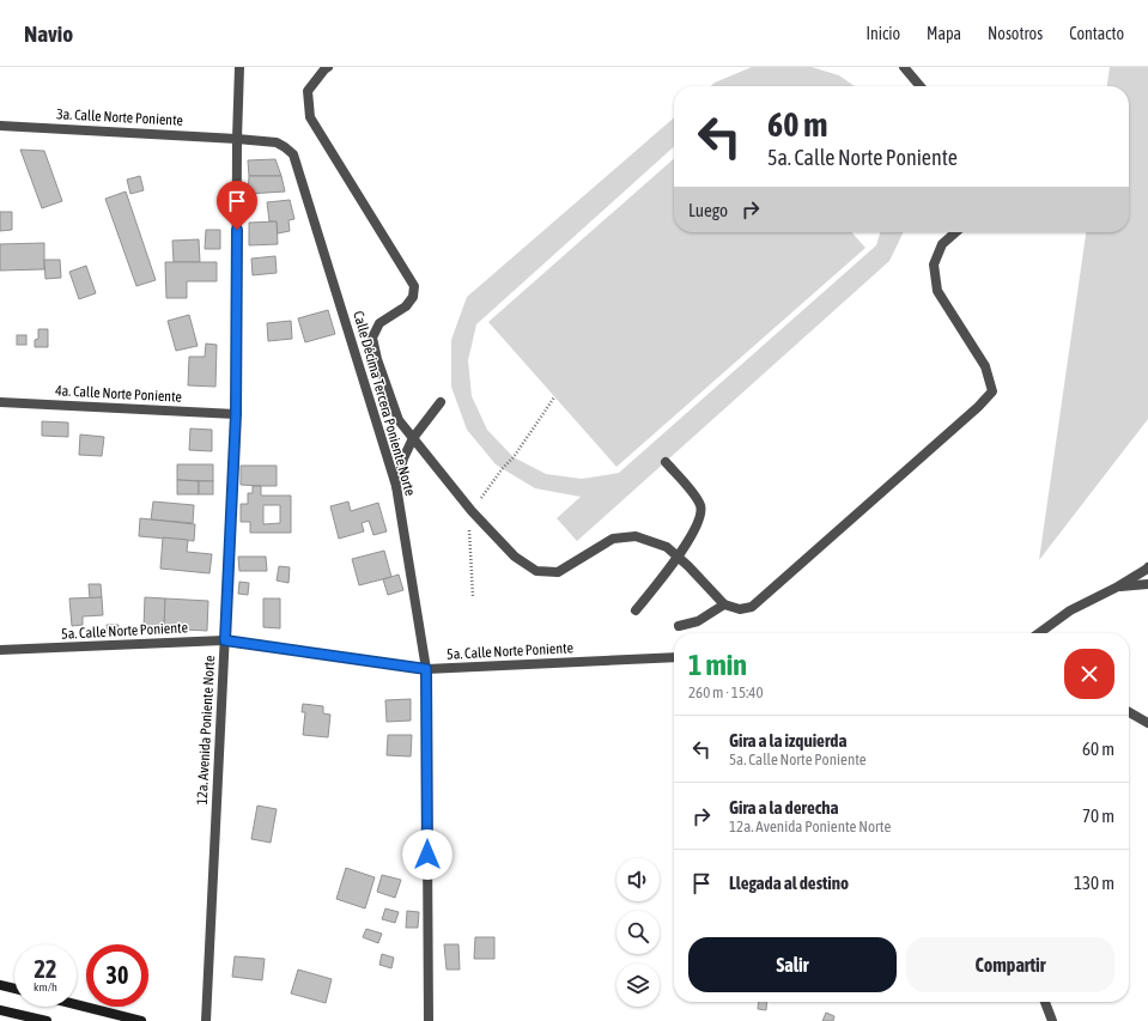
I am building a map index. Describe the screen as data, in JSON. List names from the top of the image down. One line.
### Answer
{"streets":{"street":["3a. Calle Norte Poniente","4a. Calle Norte Poniente","Calle Décima Tercera Poniente Norte","5a. Calle Norte Poniente","12a. Avenida Poniente Norte"]},"crossings":[["3a. Calle Norte Poniente","Calle Décima Tercera Poniente Norte"],["3a. Calle Norte Poniente","12a. Avenida Poniente Norte"],["4a. Calle Norte Poniente","12a. Avenida Poniente Norte"],["Calle Décima Tercera Poniente Norte","5a. Calle Norte Poniente"],["5a. Calle Norte Poniente","12a. Avenida Poniente Norte"]],"page":{"header":"Navio","nav":["Inicio","Mapa","Nosotros","Contacto"],"turn":["60 m","5a. Calle Norte Poniente"],"then":"Luego","heading":["1 min","260 m · 15:40"],"list":[{"name":"Gira a la izquierda","note":"5a. Calle Norte Poniente","value":"60 m"},{"name":"Gira a la derecha","note":"12a. Avenida Poniente Norte","value":"70 m"},{"name":"Llegada al destino","value":"130 m"}],"buttons":["Salir","Compartir"],"speed":"22 km/h","limit":"30"}}
